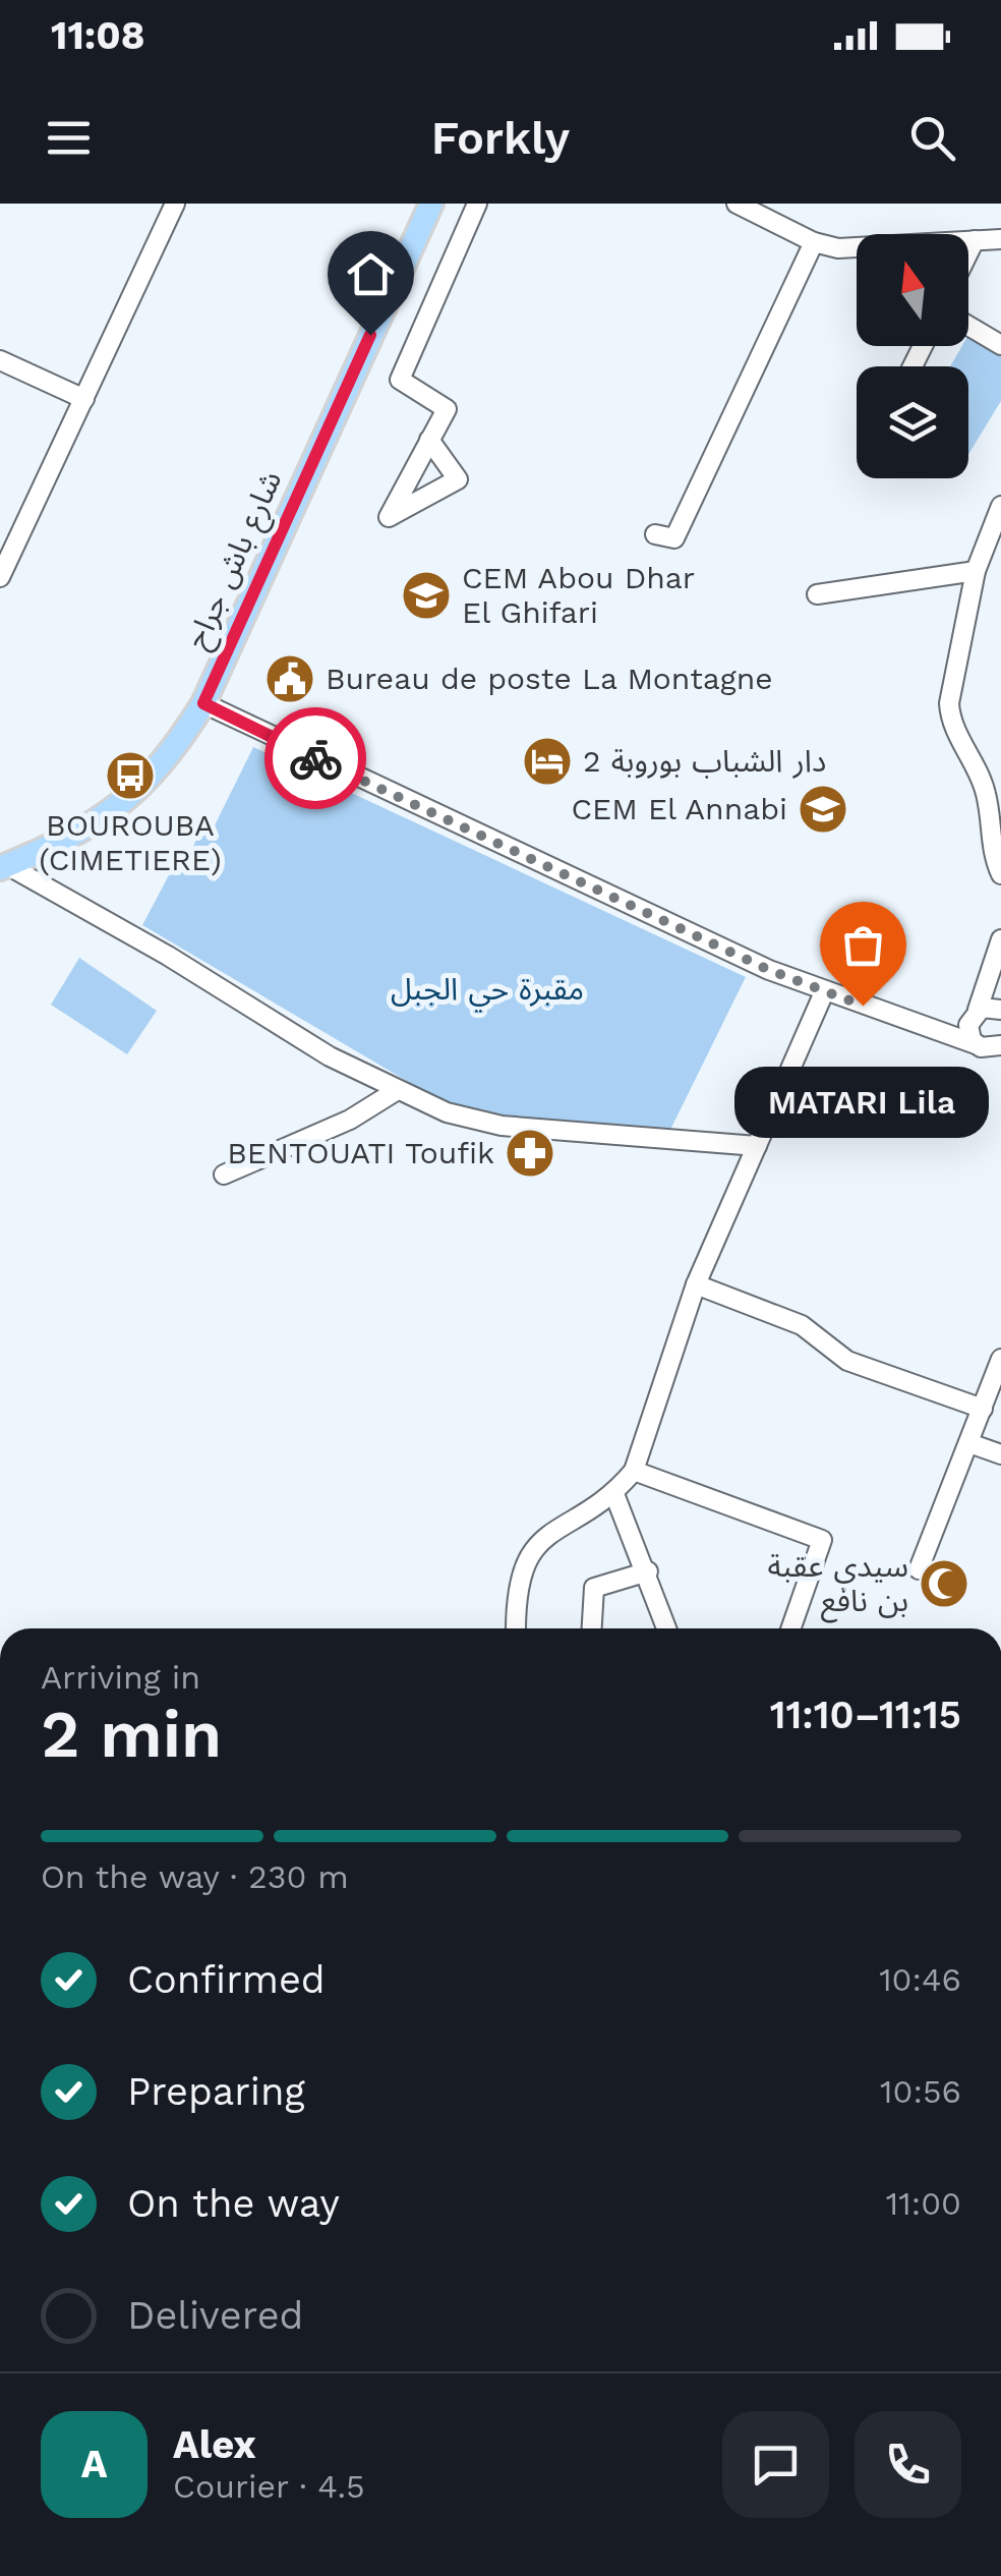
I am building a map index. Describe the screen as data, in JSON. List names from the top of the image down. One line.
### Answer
{"streets":{"main road":["شارع باش جراح"]},"parks":["مقبرة حي الجبل"],"places":{"school or university":["CEM Abou Dhar El Ghifari","CEM El Annabi"],"public building":["Bureau de poste La Montagne"],"hotel":["دار الشباب بوروبة 2"],"bus stop":["BOUROUBA (CIMETIERE)"],"other":["MATARI Lila"],"pharmacy":["BENTOUATI Toufik"],"mosque":["سيدي عقبة بن نافع"]},"north":"top","page":{"status":"11:08","header":"Forkly","bubble":"MATARI Lila","heading":["2 min","Arriving in","11:10–11:15"],"panel":["Alex","Courier · 4.5"],"bar":"On the way · 230 m","list":[["Confirmed","10:46"],["Preparing","10:56"],["On the way","11:00"],"Delivered"],"round":"A"}}
